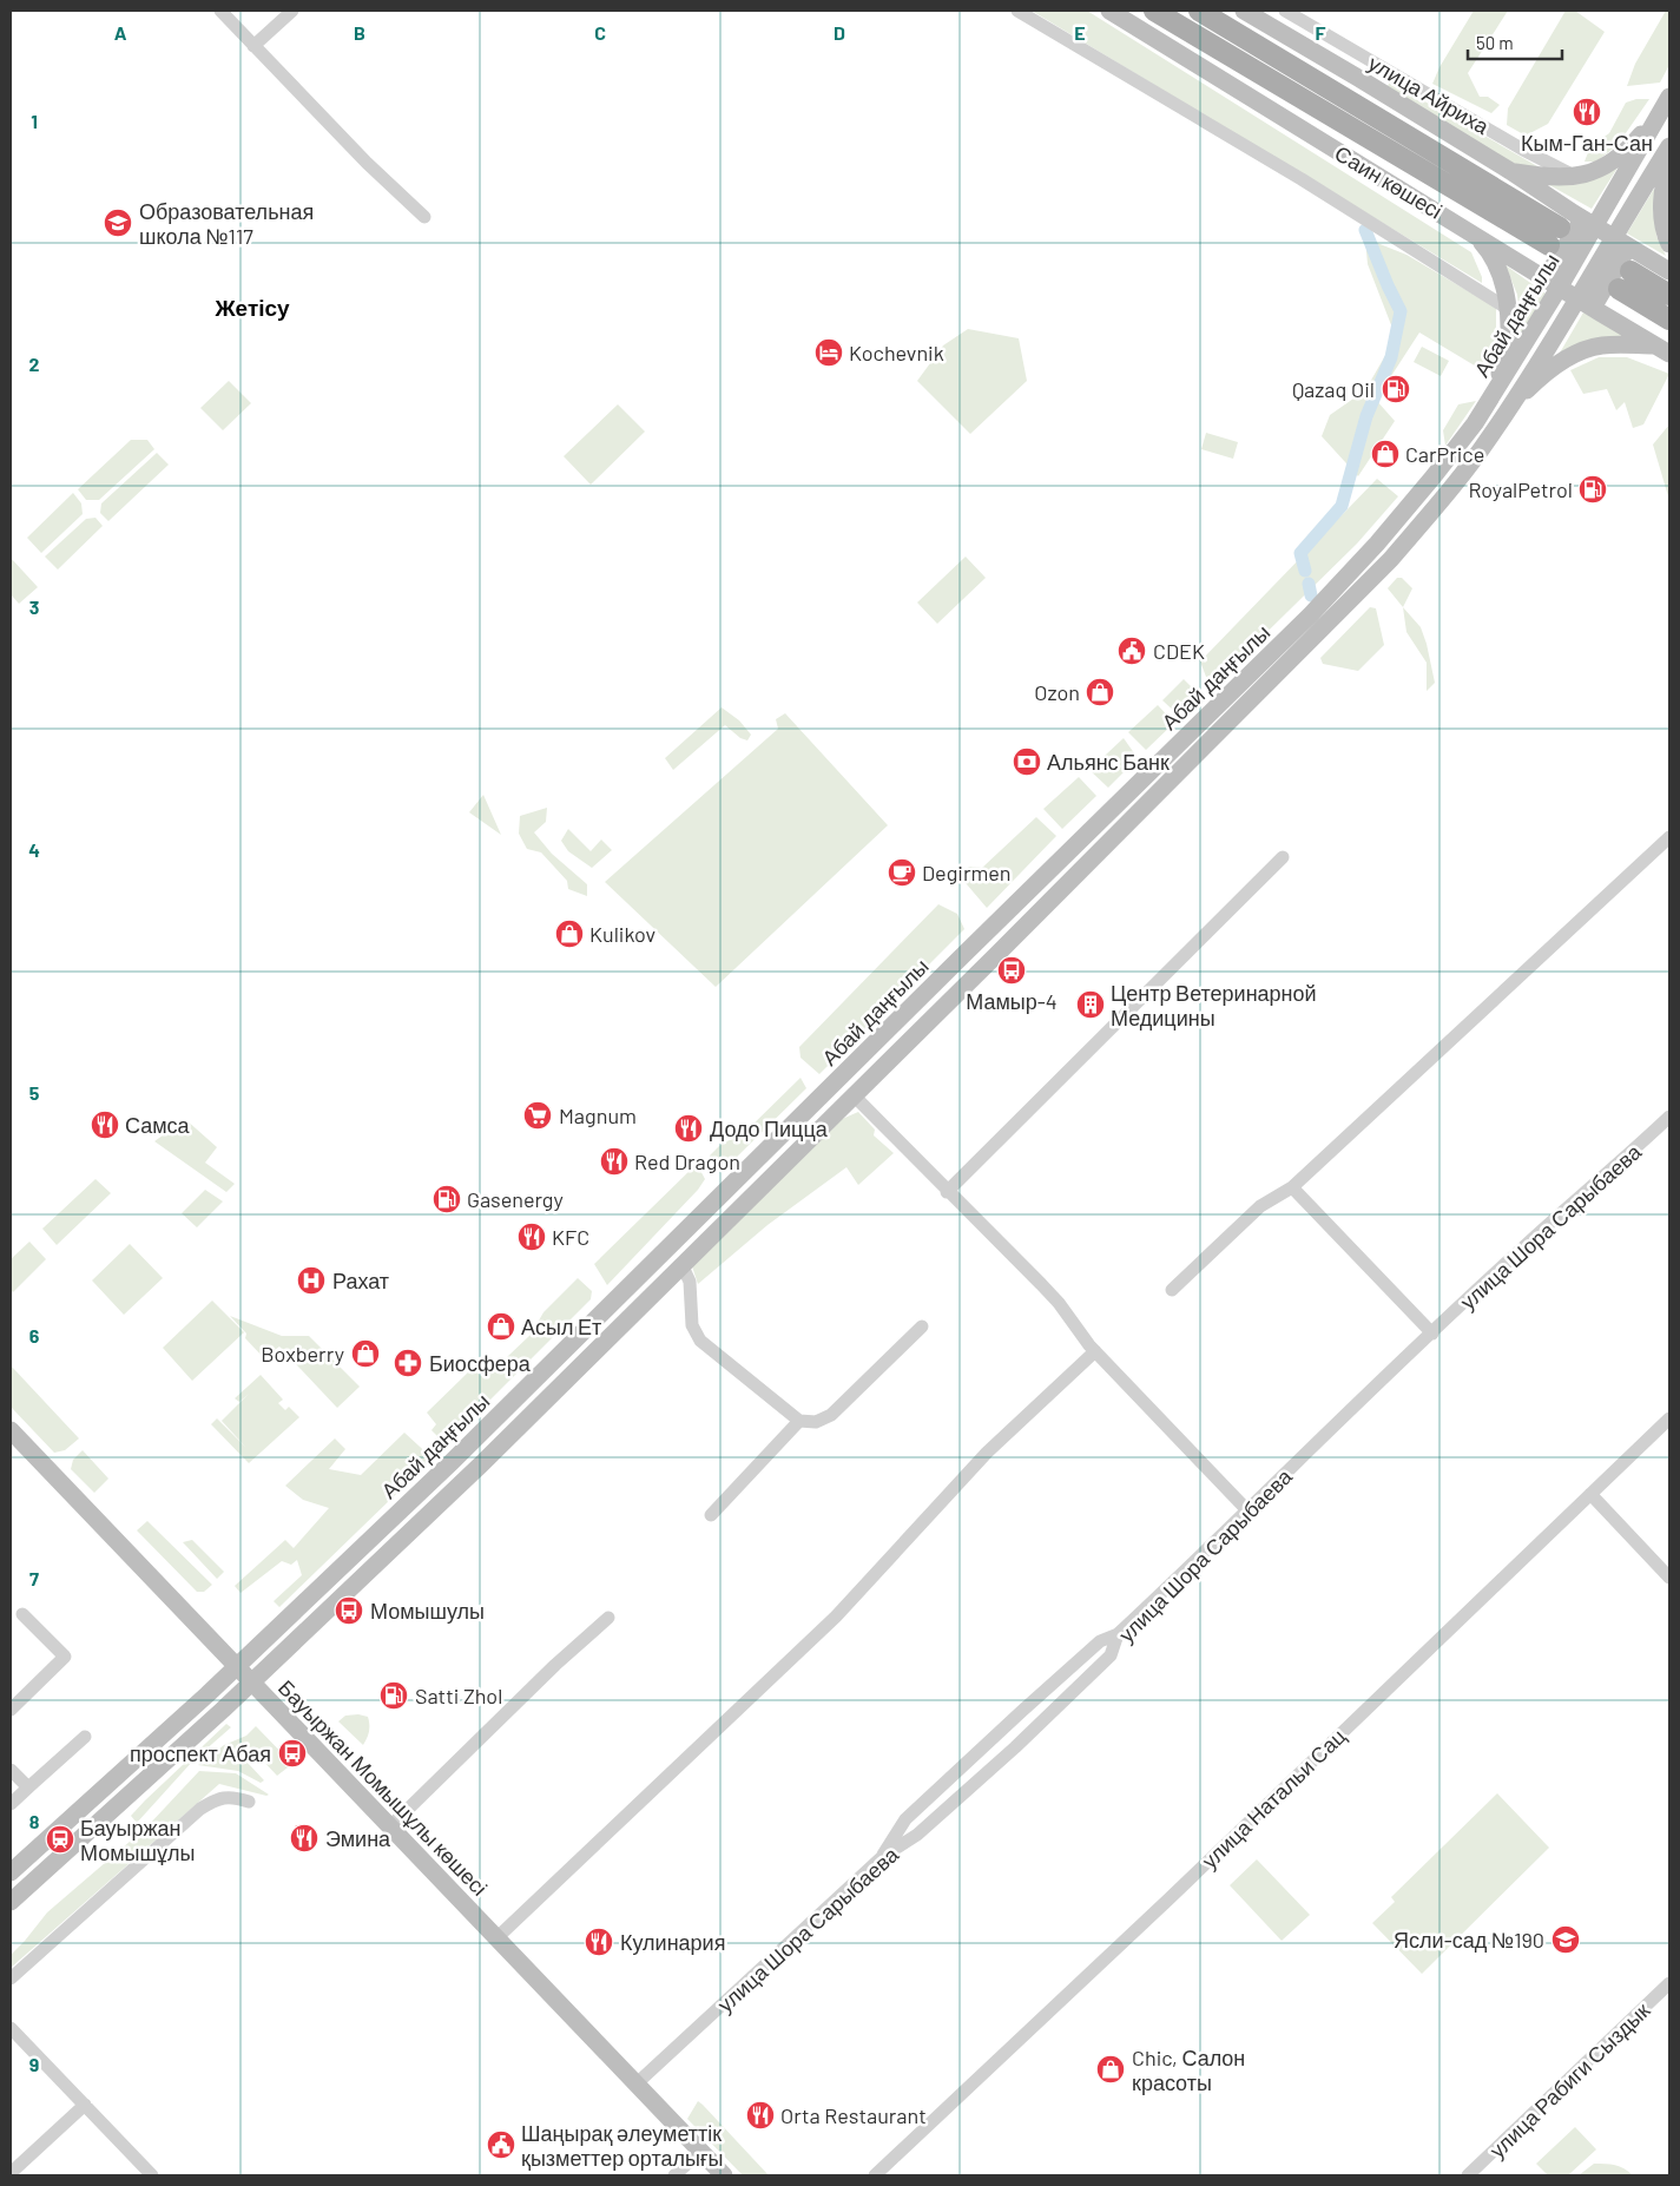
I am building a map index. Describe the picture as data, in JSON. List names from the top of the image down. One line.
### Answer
{"streets":{"main road":["Саин көшесі","Абай даңғылы","Бауыржан Момышұлы көшесі"],"street":["улица Айриха","улица Шора Сарыбаева","улица Натальи Сац","улица Рабиги Сыздык"]},"crossings":[["Саин көшесі","Абай даңғылы"],["Абай даңғылы","Бауыржан Момышұлы көшесі"],["улица Шора Сарыбаева","Бауыржан Момышұлы көшесі"]],"districts":["Жетісу"],"places":{"restaurant":["Кым-Ган-Сан","Самса","Додо Пицца","Red Dragon","KFC","Эмина","Кулинария","Orta Restaurant"],"school or university":["Образовательная школа №117","Ясли-сад №190"],"hotel":["Kochevnik"],"fuel station":["Qazaq Oil","RoyalPetrol","Gasenergy","Satti Zhol"],"shop":["CarPrice","Ozon","Kulikov","Асыл Ет","Boxberry","Chic, Салон красоты"],"public building":["CDEK","Шаңырақ әлеуметтік қызметтер орталығы"],"bank":["Альянс Банк"],"cafe":["Degirmen"],"bus stop":["Мамыр-4","Момышулы","проспект Абая"],"building":["Центр Ветеринарной Медицины"],"supermarket":["Magnum"],"hospital":["Рахат"],"pharmacy":["Биосфера"],"station":["Бауыржан Момышұлы"]},"scale_bar":"50 m","grid":{"columns":["A","B","C","D","E","F"],"rows":["1","2","3","4","5","6","7","8","9"]}}
